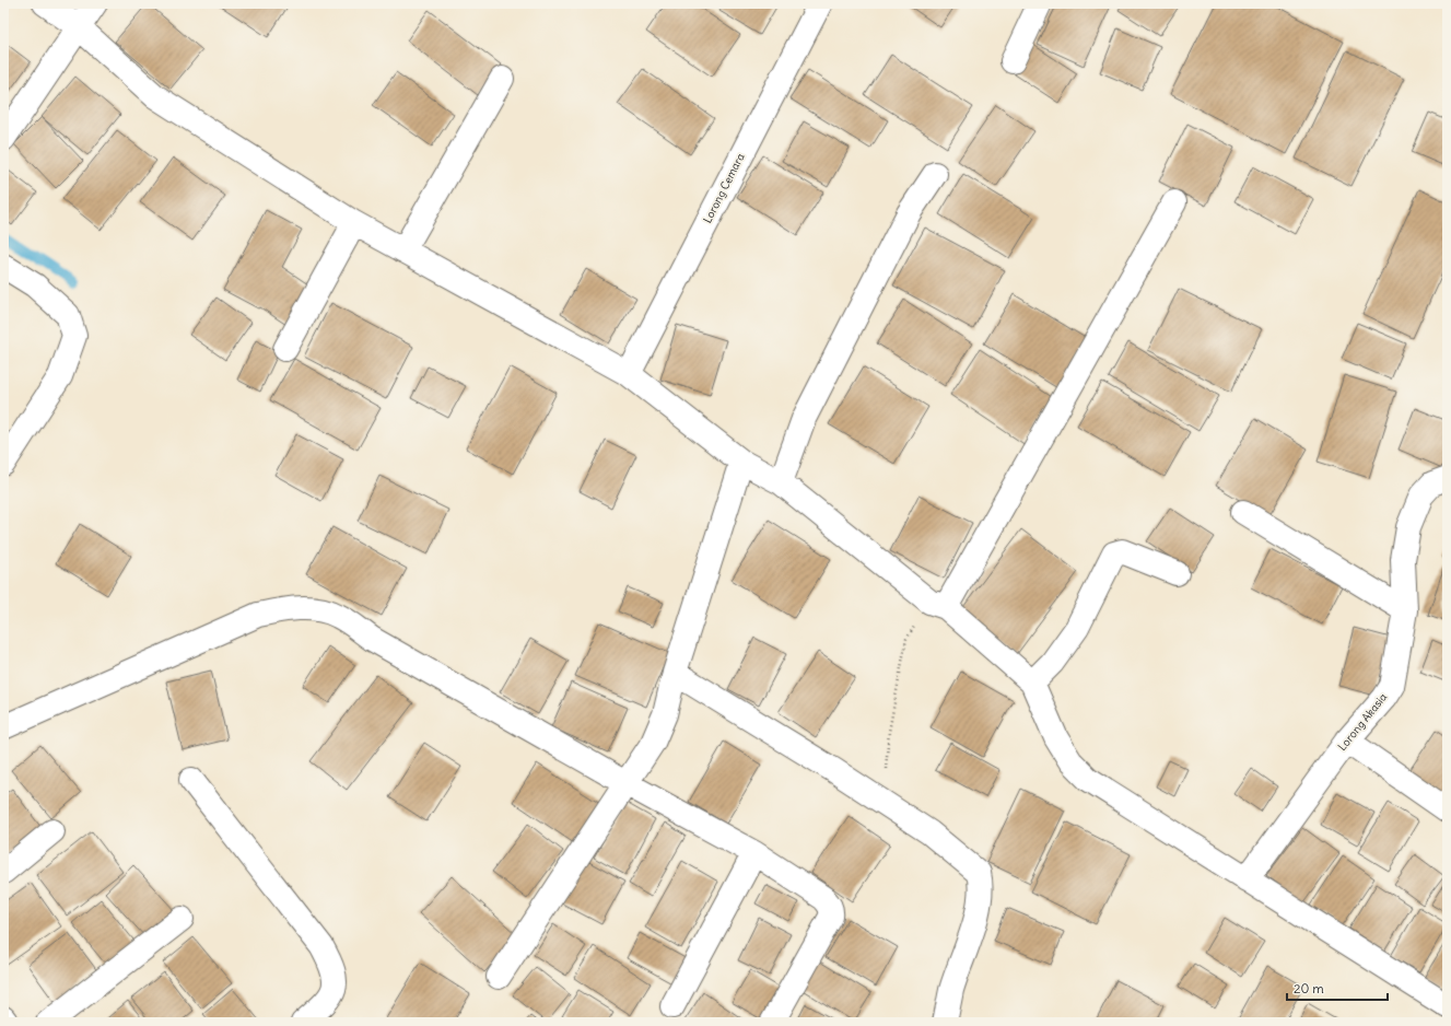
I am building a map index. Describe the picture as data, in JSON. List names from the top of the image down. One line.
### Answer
{"streets":{"street":["Lorong Cemara","Lorong Akasia"]},"scale_bar":"20 m"}
